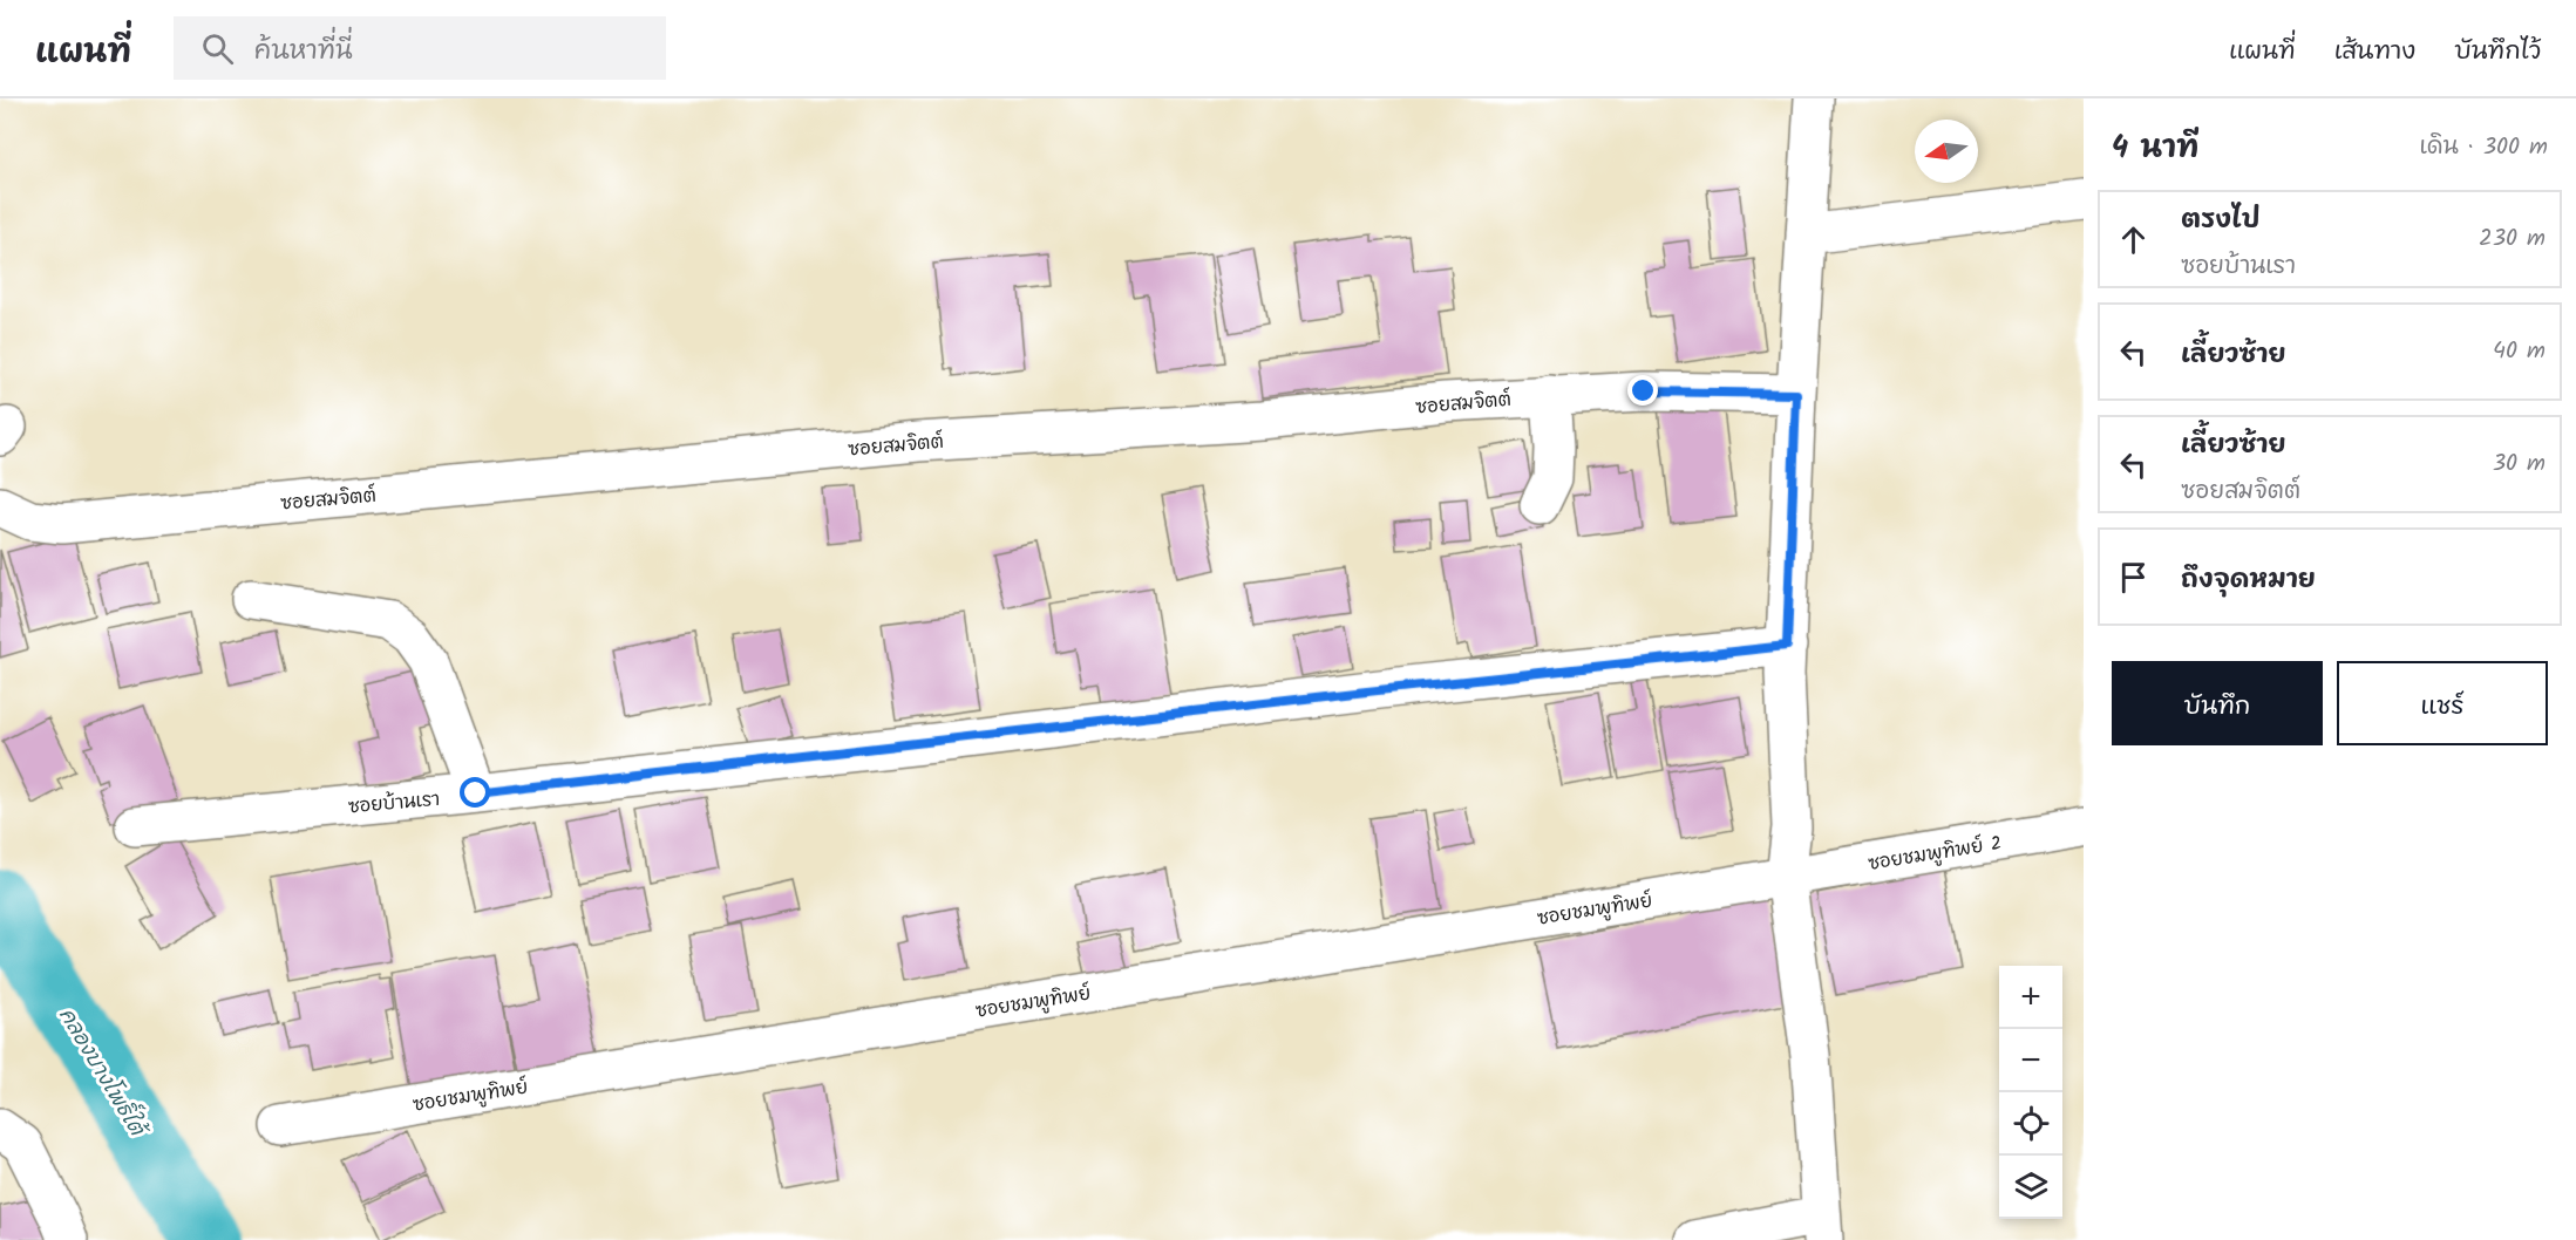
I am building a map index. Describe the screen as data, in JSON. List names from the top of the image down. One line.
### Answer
{"streets":{"street":["ซอยสมจิตต์","ซอยบ้านเรา","ซอยชมพูทิพย์ 2","ซอยชมพูทิพย์"]},"crossings":[["ซอยชมพูทิพย์ 2","ซอยชมพูทิพย์"]],"water":["คลองบางโพธิ์ใต้"],"north":"left","page":{"header":"แผนที่","search":"ค้นหาที่นี่","nav":["แผนที่","เส้นทาง","บันทึกไว้"],"heading":["4 นาที","เดิน · 300 m"],"list":[["ตรงไป","ซอยบ้านเรา","230 m"],["เลี้ยวซ้าย","40 m"],["เลี้ยวซ้าย","ซอยสมจิตต์","30 m"],"ถึงจุดหมาย"],"buttons":["บันทึก","แชร์"],"map_buttons":["+","−"]}}
